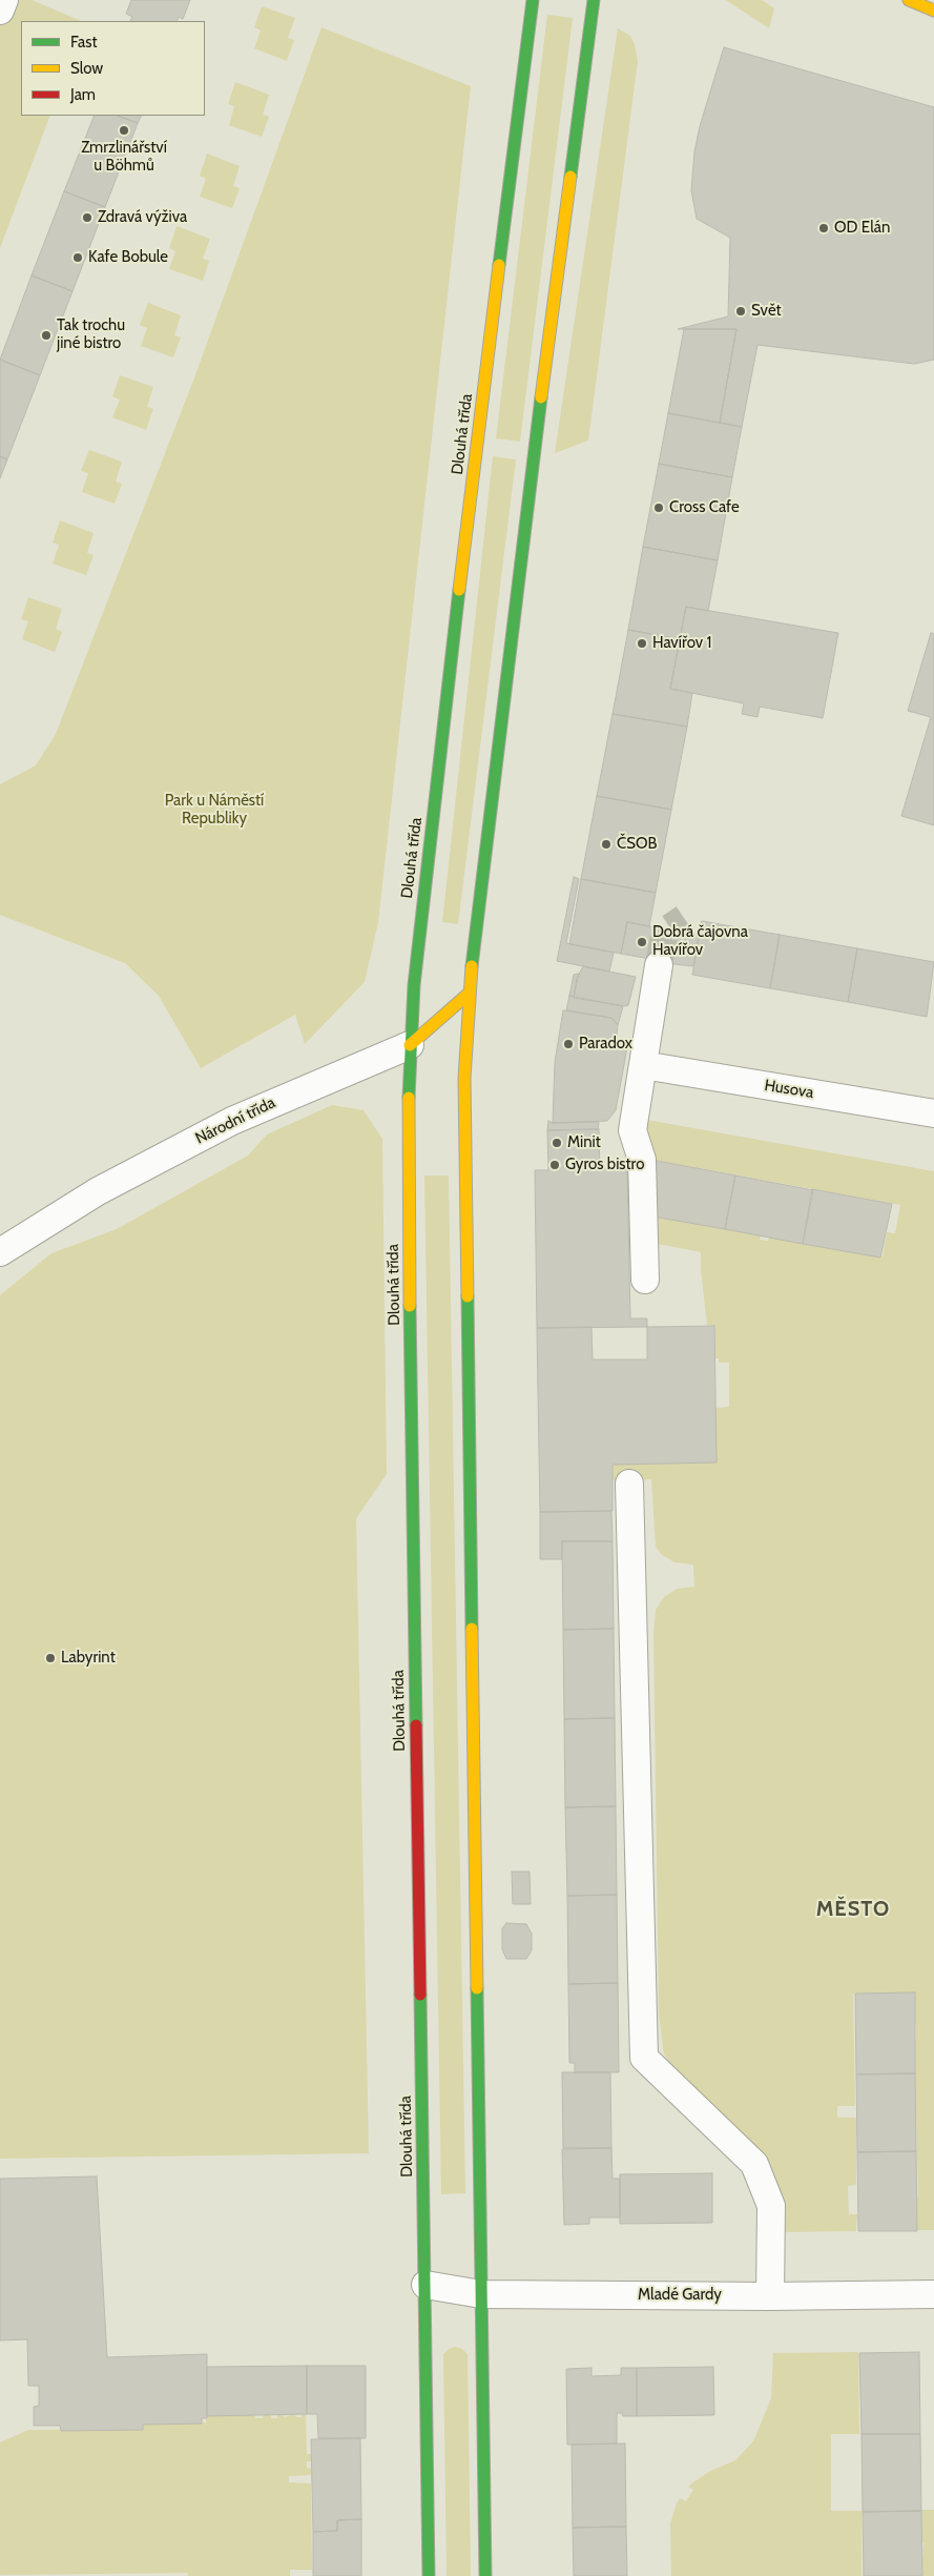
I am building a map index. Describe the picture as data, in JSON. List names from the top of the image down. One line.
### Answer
{"streets":{"main road":["Dlouhá třída","Národní třída"],"street":["Husova","Mladé Gardy"]},"crossings":[["Dlouhá třída","Národní třída"],["Dlouhá třída","Mladé Gardy"]],"districts":["MĚSTO"],"parks":["Park u Náměstí Republiky"],"places":["Zmrzlinářství u Böhmů","Zdravá výživa","OD Elán","Kafe Bobule","Svět","Tak trochu jiné bistro","Cross Cafe","Havířov 1","ČSOB","Dobrá čajovna Havířov","Paradox","Minit","Gyros bistro","Labyrint"],"legend":["Fast","Slow","Jam"]}
